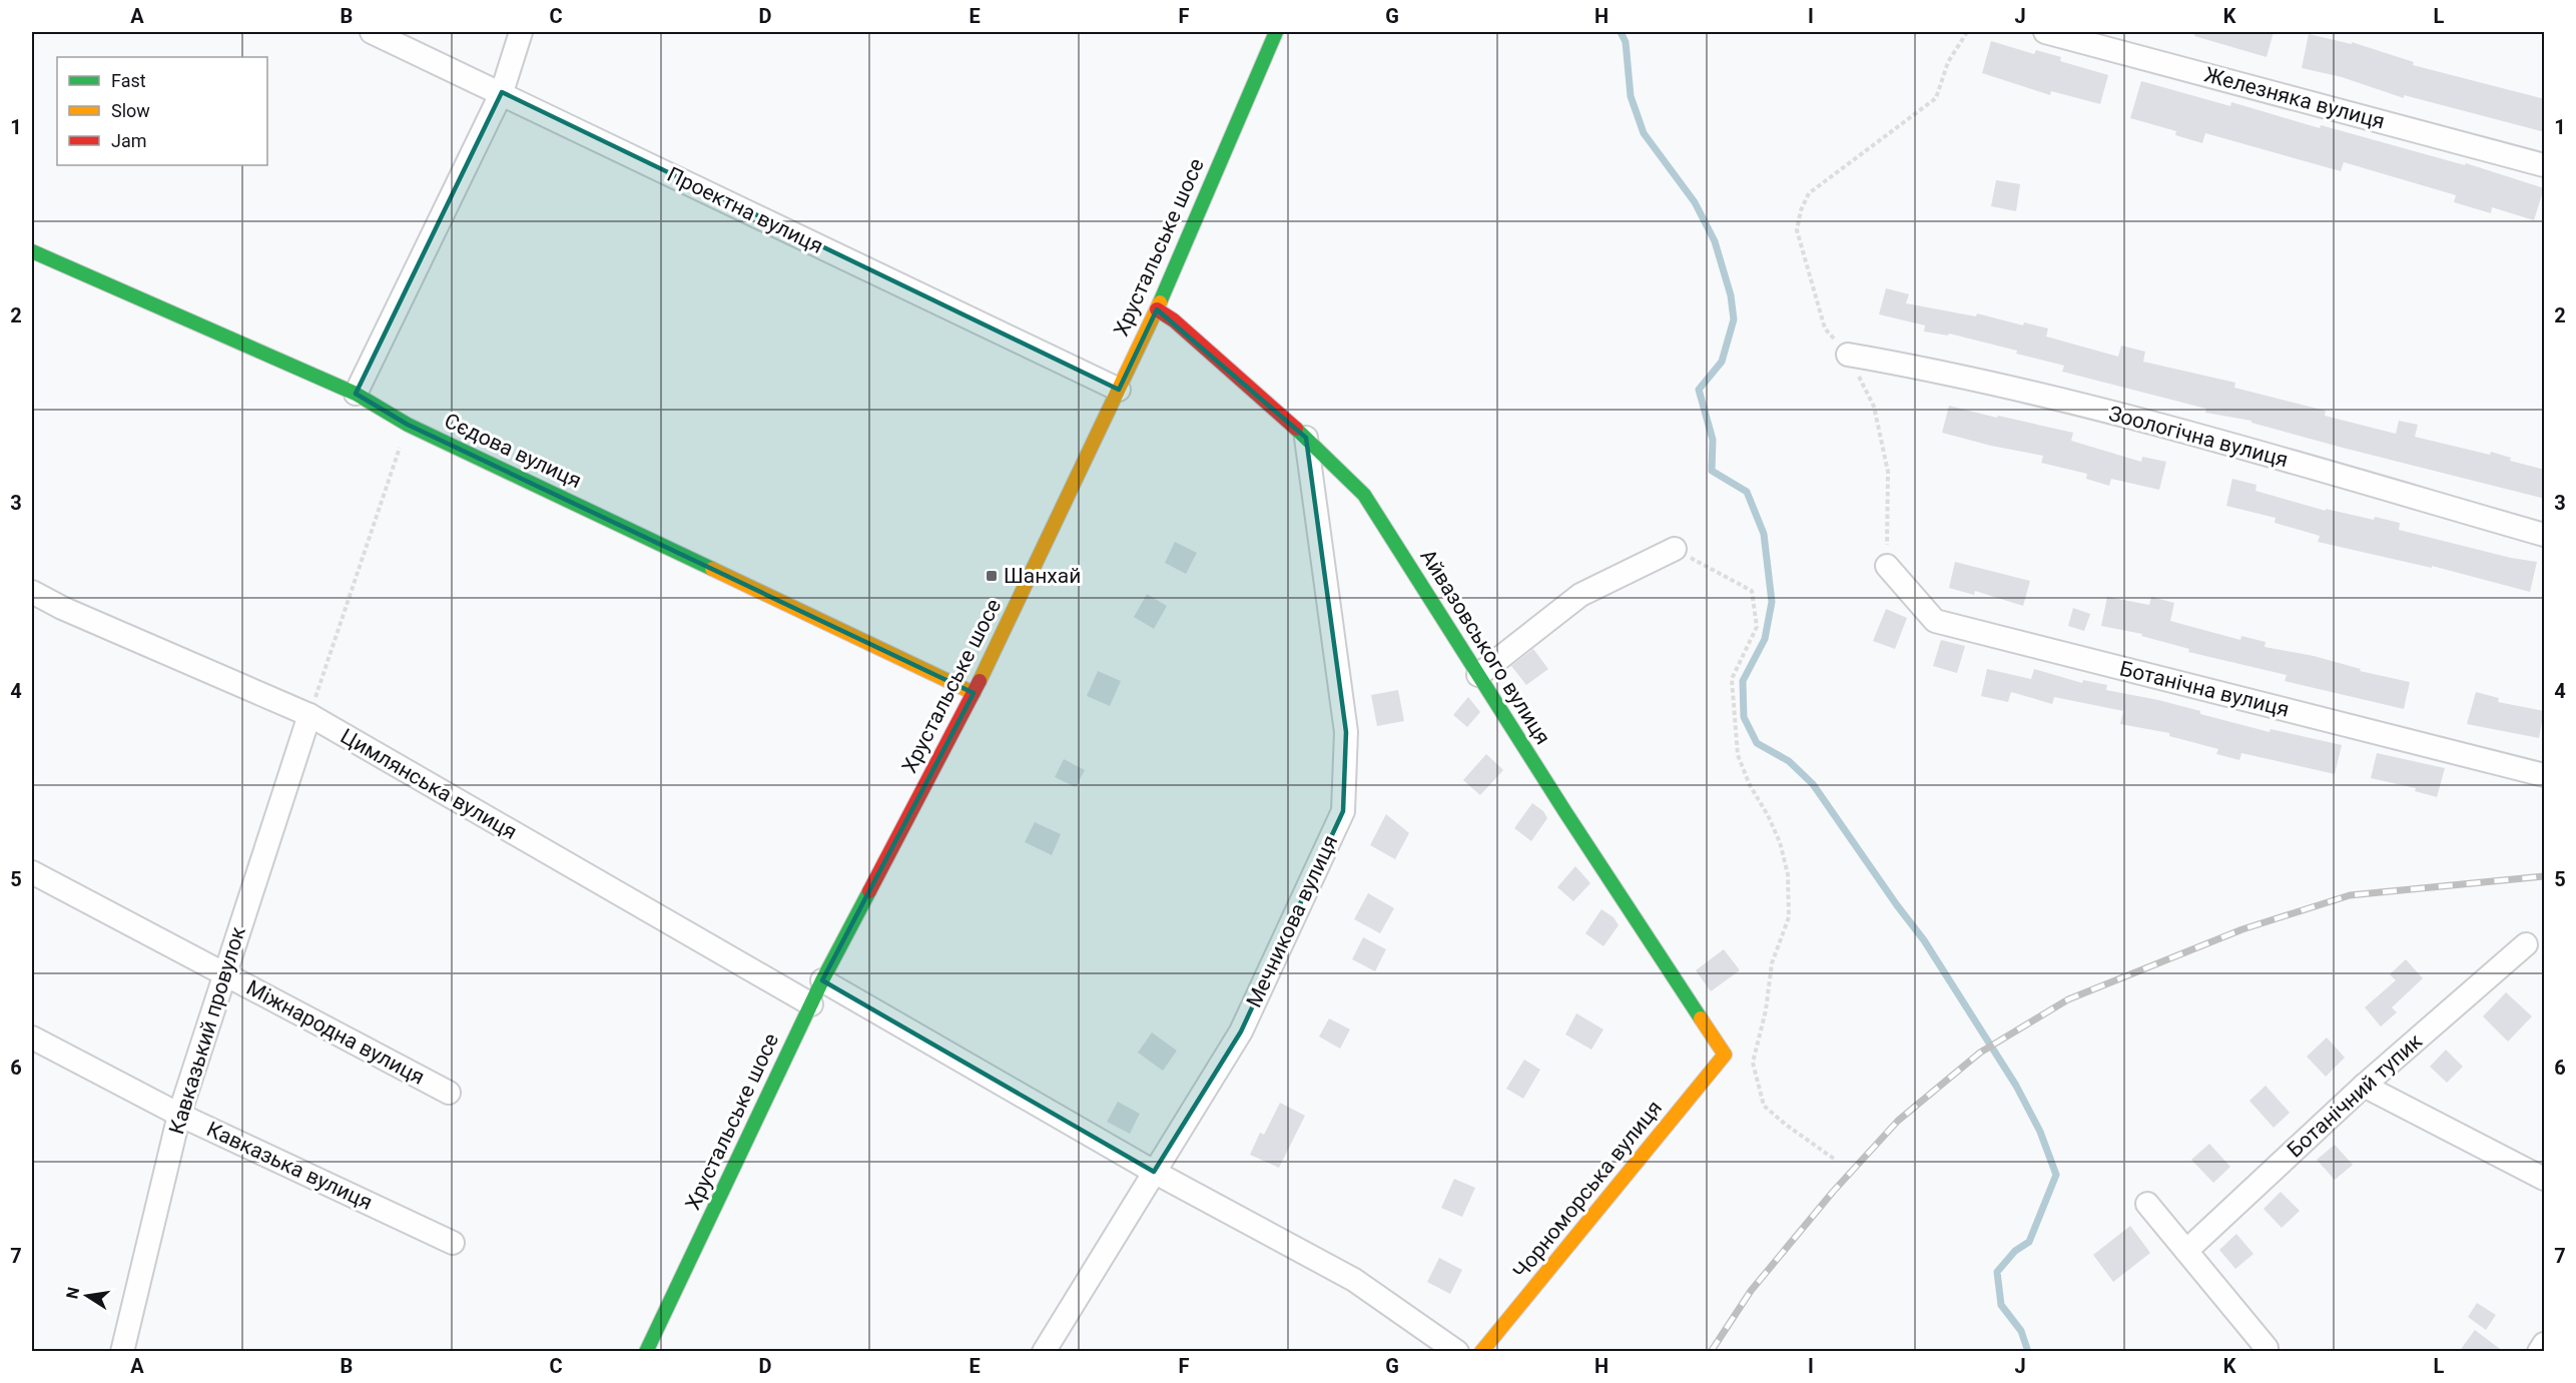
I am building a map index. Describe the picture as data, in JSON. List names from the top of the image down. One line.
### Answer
{"streets":{"street":["Железняка вулиця","Проектна вулиця","Хрустальське шосе","Зоологічна вулиця","Сєдова вулиця","Айвазовського вулиця","Ботанічна вулиця","Цимлянська вулиця","Мечникова вулиця","Кавказький провулок","Міжнародна вулиця","Ботанічний тупик","Кавказька вулиця","Чорноморська вулиця"]},"crossings":[["Проектна вулиця","Хрустальське шосе"],["Хрустальське шосе","Сєдова вулиця"],["Хрустальське шосе","Айвазовського вулиця"],["Хрустальське шосе","Цимлянська вулиця"],["Айвазовського вулиця","Мечникова вулиця"],["Айвазовського вулиця","Чорноморська вулиця"],["Цимлянська вулиця","Кавказький провулок"],["Кавказький провулок","Міжнародна вулиця"],["Кавказький провулок","Кавказька вулиця"]],"places":{"transit":["Шанхай"]},"legend":["Fast","Slow","Jam"],"north":"left","grid":{"columns":["A","B","C","D","E","F","G","H","I","J","K","L"],"rows":["1","2","3","4","5","6","7"]}}
